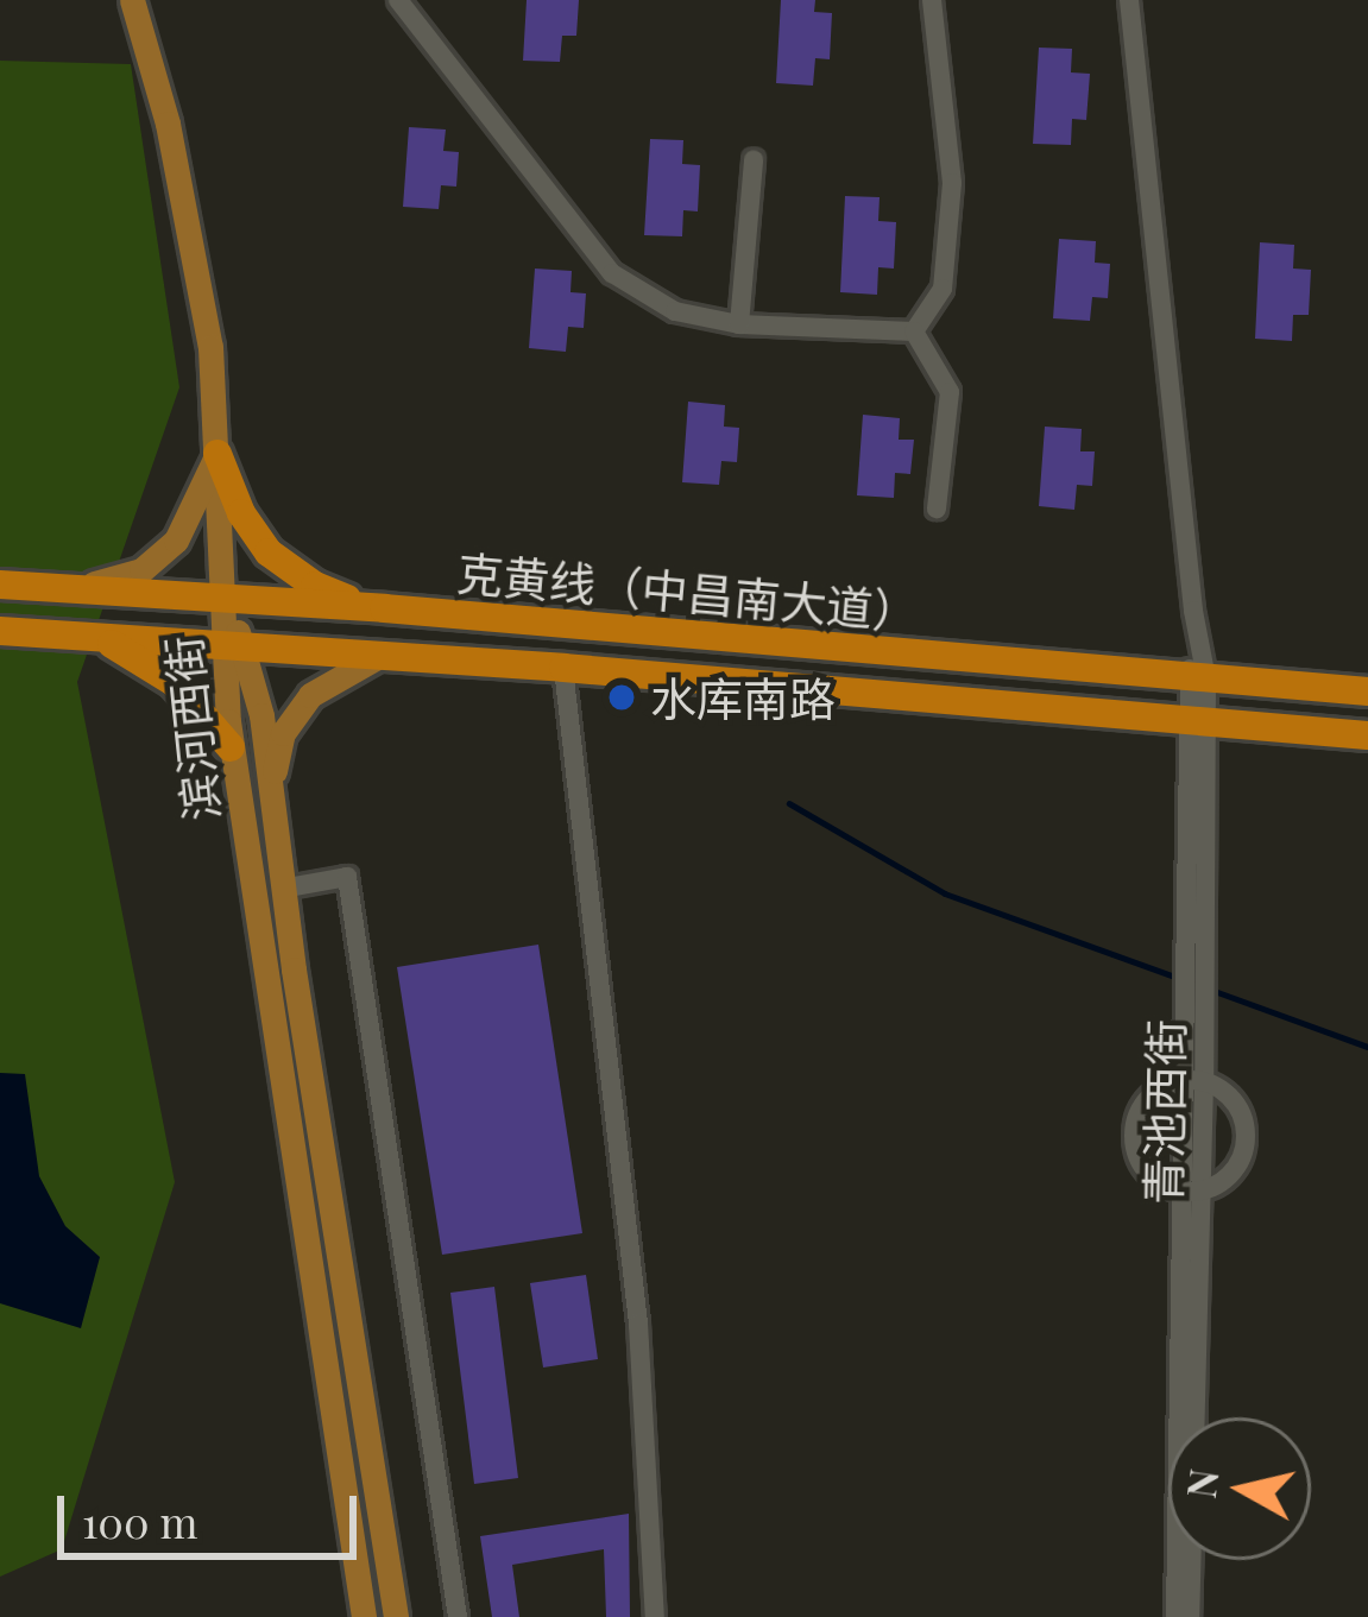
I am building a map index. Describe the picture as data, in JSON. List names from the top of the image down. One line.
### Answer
{"streets":{"highway":["克黄线（中昌南大道）"],"main road":["滨河西街"],"street":["青池西街"]},"crossings":[["克黄线（中昌南大道）","滨河西街"],["克黄线（中昌南大道）","青池西街"]],"places":["水库南路"],"scale_bar":"100 m","north":"left"}
